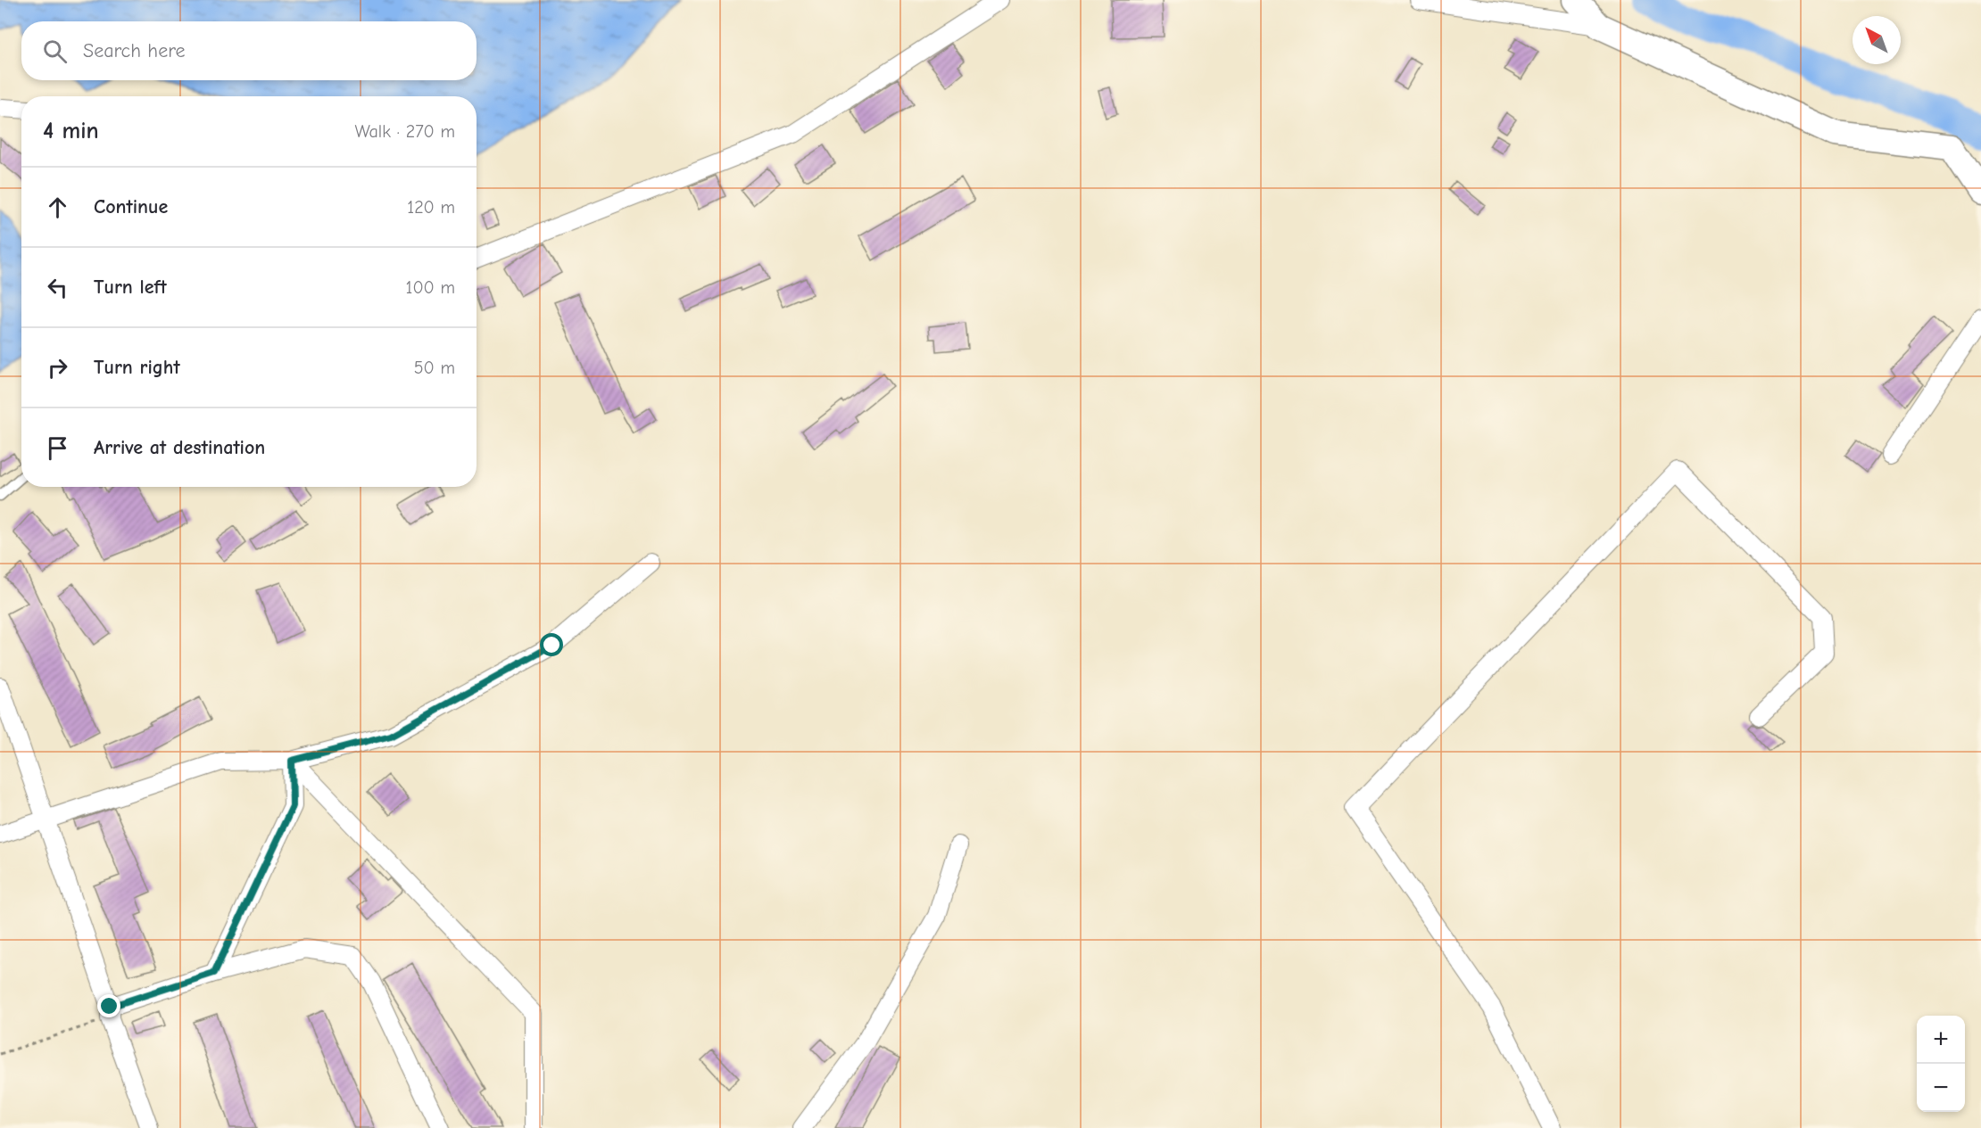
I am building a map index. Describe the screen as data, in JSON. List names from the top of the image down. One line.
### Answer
{"north":"top left","page":{"search":"Search here","heading":["4 min","Walk · 270 m"],"list":[["Continue","120 m"],["Turn left","100 m"],["Turn right","50 m"],"Arrive at destination"],"map_buttons":["+","−"]}}
